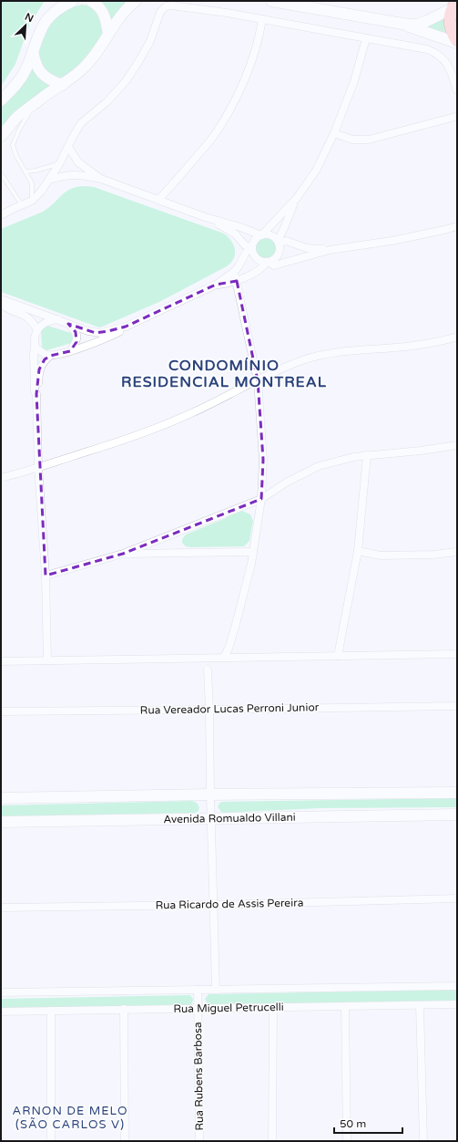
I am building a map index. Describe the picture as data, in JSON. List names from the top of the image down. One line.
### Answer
{"streets":{"street":["Rua Vereador Lucas Perroni Junior","Avenida Romualdo Villani","Rua Ricardo de Assis Pereira","Rua Miguel Petrucelli","Rua Rubens Barbosa"]},"crossings":[["Rua Miguel Petrucelli","Rua Rubens Barbosa"]],"districts":["CONDOMÍNIO RESIDENCIAL MONTREAL","ARNON DE MELO (SÃO CARLOS V)"],"scale_bar":"50 m","north":"top right"}
